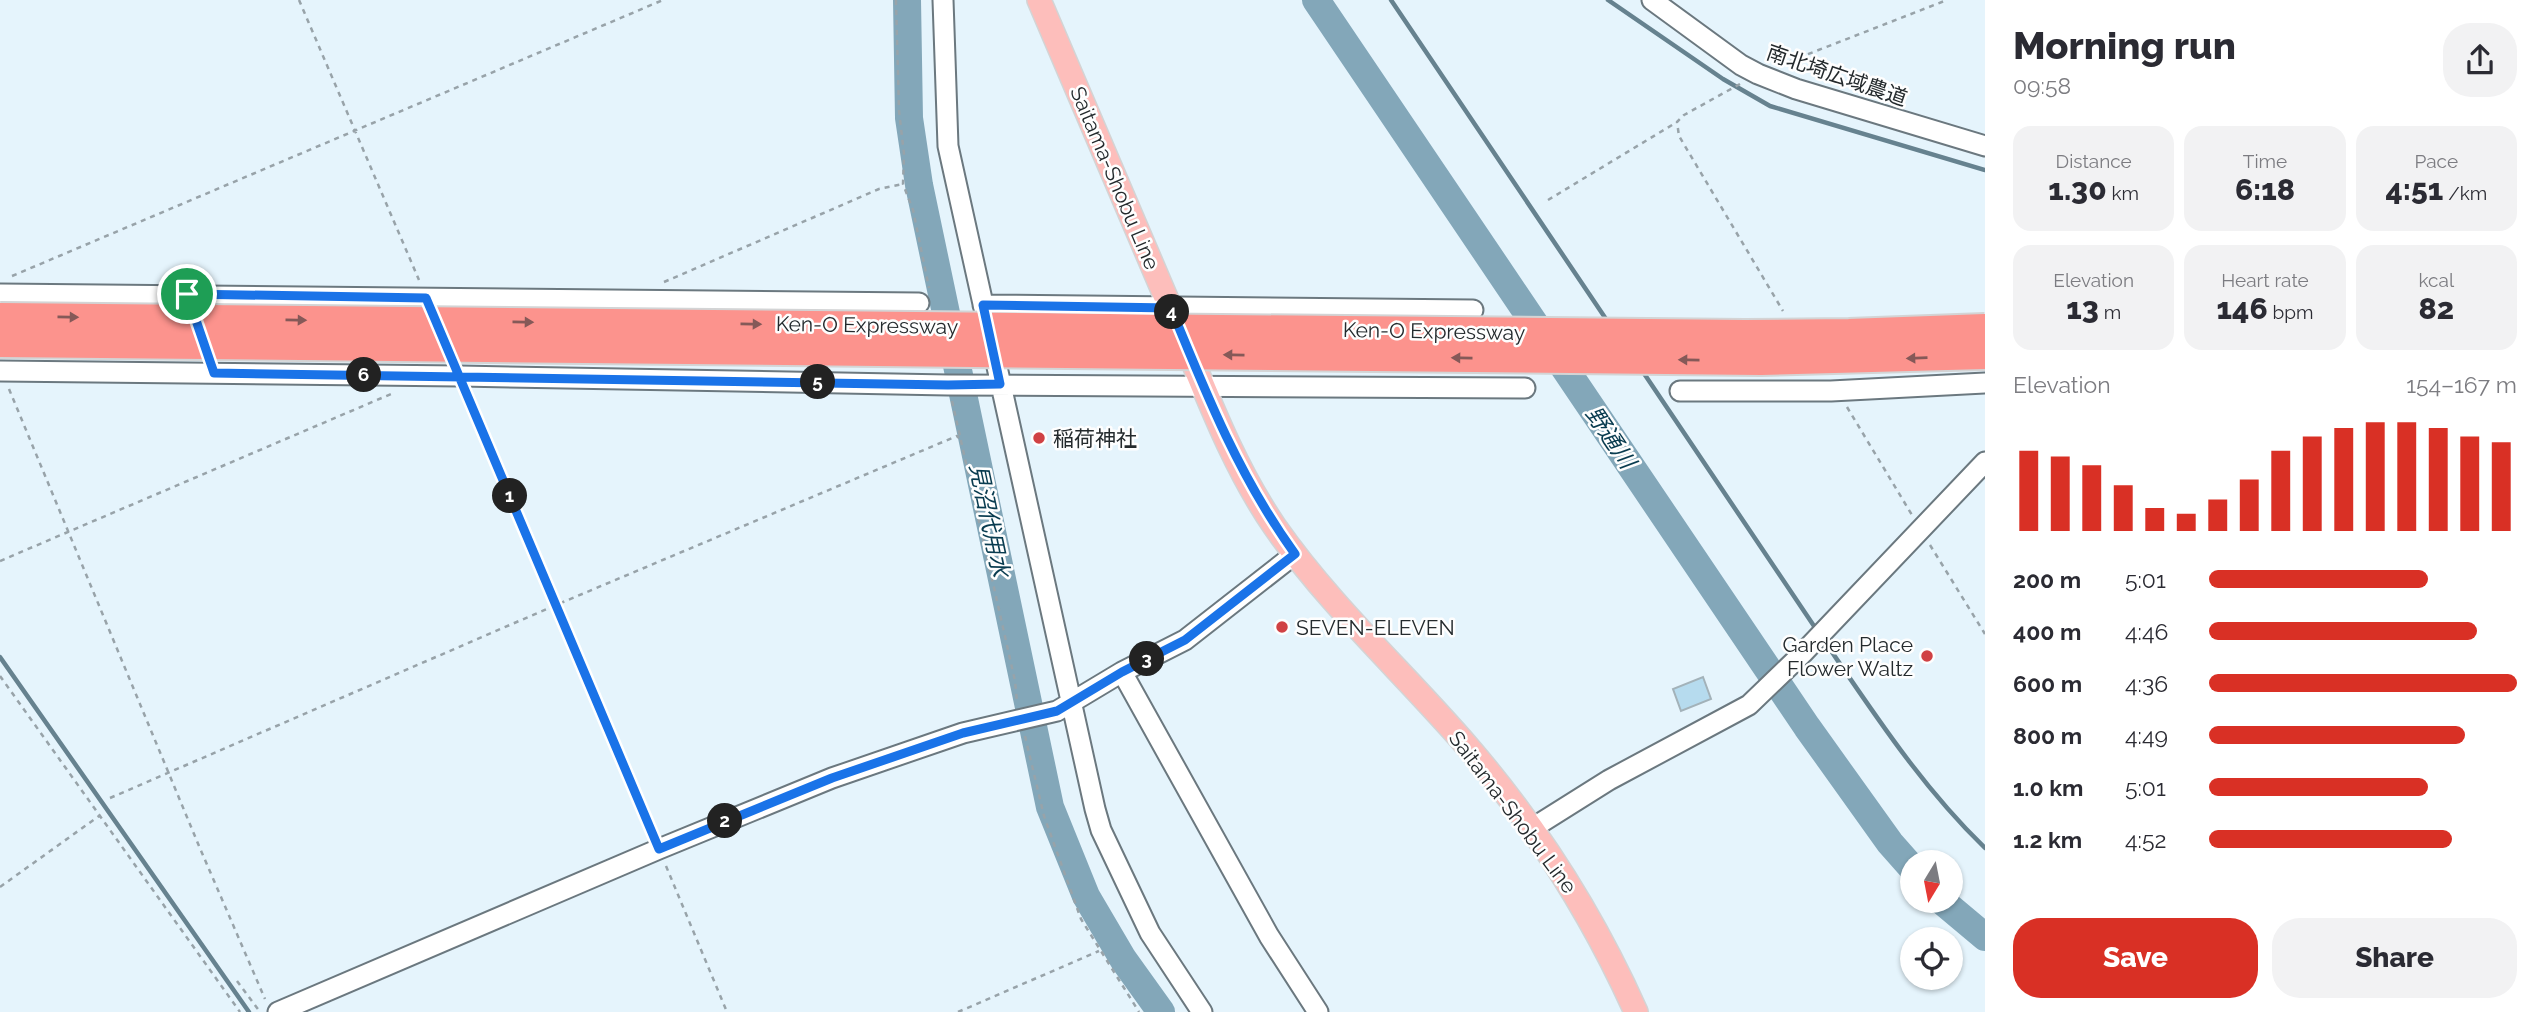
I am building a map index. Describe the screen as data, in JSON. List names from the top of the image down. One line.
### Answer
{"streets":{"highway":["Ken-O Expressway"],"main road":["Saitama-Shobu Line"],"street":["南北埼広域農道"]},"water":["野通川","見沼代用水"],"places":["稲荷神社","SEVEN‐ELEVEN","Garden Place Flower Waltz"],"north":"bottom","page":{"heading":["Morning run","09:58"],"stats":[["Distance","1.30 km"],["Time","6:18"],["Pace","4:51 /km"],["Elevation","13 m"],["Heart rate","146 bpm"],["kcal","82"]],"pins":["4","6","5","1","3","2"],"chart":["Elevation","154–167 m"],"list":[{"name":"200 m","note":"5:01"},{"name":"400 m","note":"4:46"},{"name":"600 m","note":"4:36"},{"name":"800 m","note":"4:49"},{"name":"1.0 km","note":"5:01"},{"name":"1.2 km","note":"4:52"}],"buttons":["Save","Share"]}}
